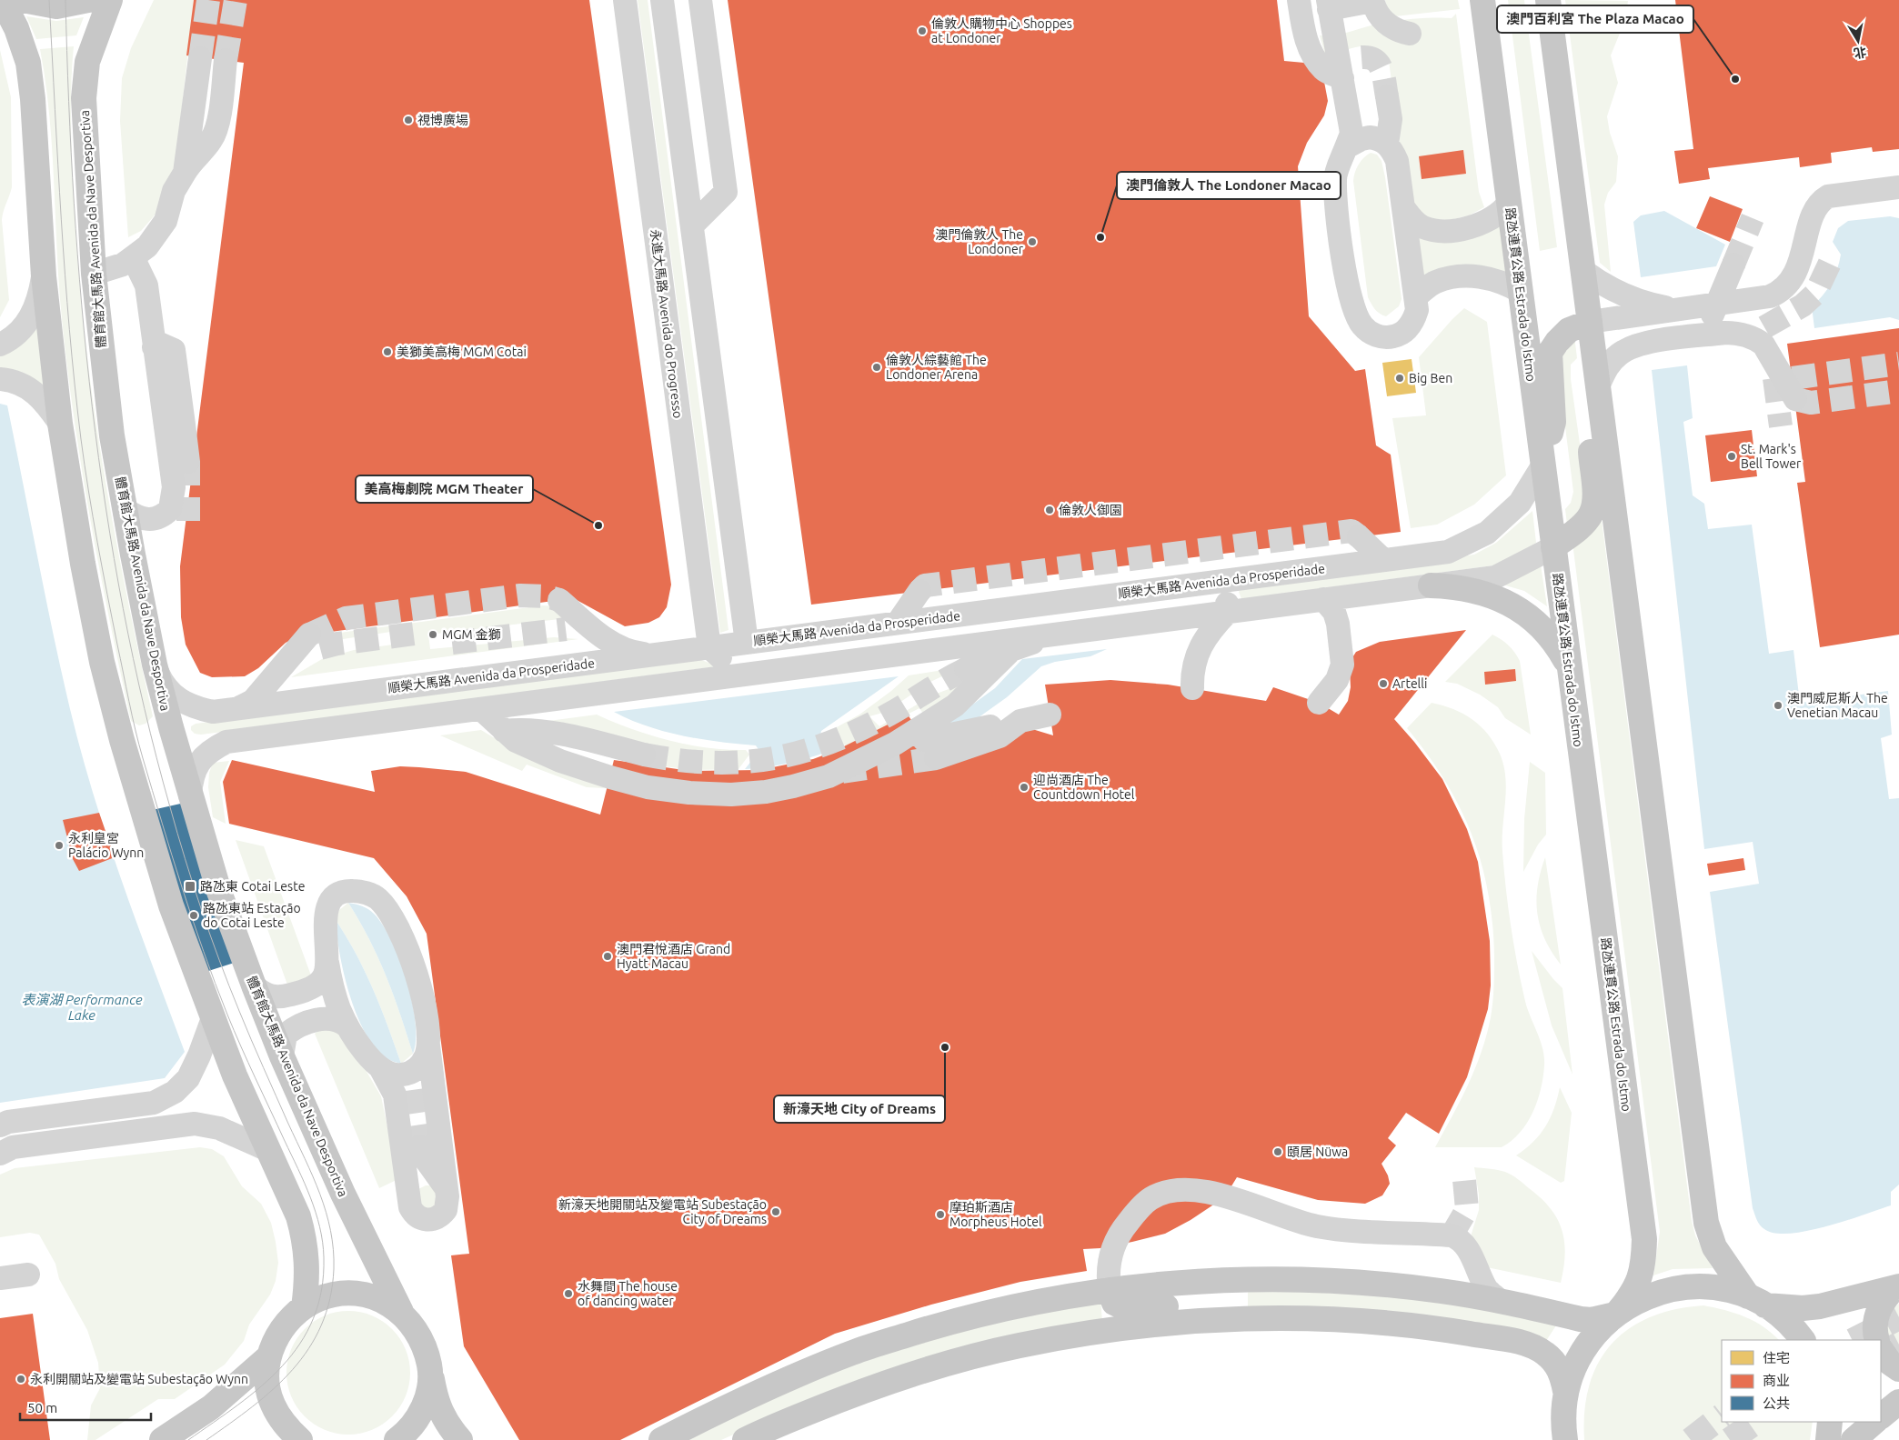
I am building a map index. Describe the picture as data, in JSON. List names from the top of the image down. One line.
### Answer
{"streets":{"main road":["體育館大馬路 Avenida da Nave Desportiva","路氹連貫公路 Estrada do Istmo"],"street":["永進大馬路 Avenida do Progresso","順榮大馬路 Avenida da Prosperidade"]},"crossings":[["體育館大馬路 Avenida da Nave Desportiva","順榮大馬路 Avenida da Prosperidade"],["路氹連貫公路 Estrada do Istmo","順榮大馬路 Avenida da Prosperidade"],["永進大馬路 Avenida do Progresso","順榮大馬路 Avenida da Prosperidade"]],"water":["表演湖 Performance Lake"],"places":{"other":["倫敦人購物中心 Shoppes at Londoner","澳門百利宮 The Plaza Macao","視博廣場","澳門倫敦人 The Londoner Macao","澳門倫敦人 The Londoner","美獅美高梅 MGM Cotai","倫敦人綜藝館 The Londoner Arena","Big Ben","St. Mark's Bell Tower","倫敦人御園","美高梅劇院 MGM Theater","MGM 金獅","Artelli","澳門威尼斯人 The Venetian Macau","迎尚酒店 The Countdown Hotel","永利皇宮 Palácio Wynn","路氹東站 Estação do Cotai Leste","澳門君悅酒店 Grand Hyatt Macau","新濠天地 City of Dreams","頤居 Nüwa","新濠天地開關站及變電站 Subestação City of Dreams","摩珀斯酒店 Morpheus Hotel","水舞間 The house of dancing water","永利開關站及變電站 Subestação Wynn"],"transit":["路氹東 Cotai Leste"]},"legend":["住宅","商业","公共"],"scale_bar":"50 m","north":"bottom"}
